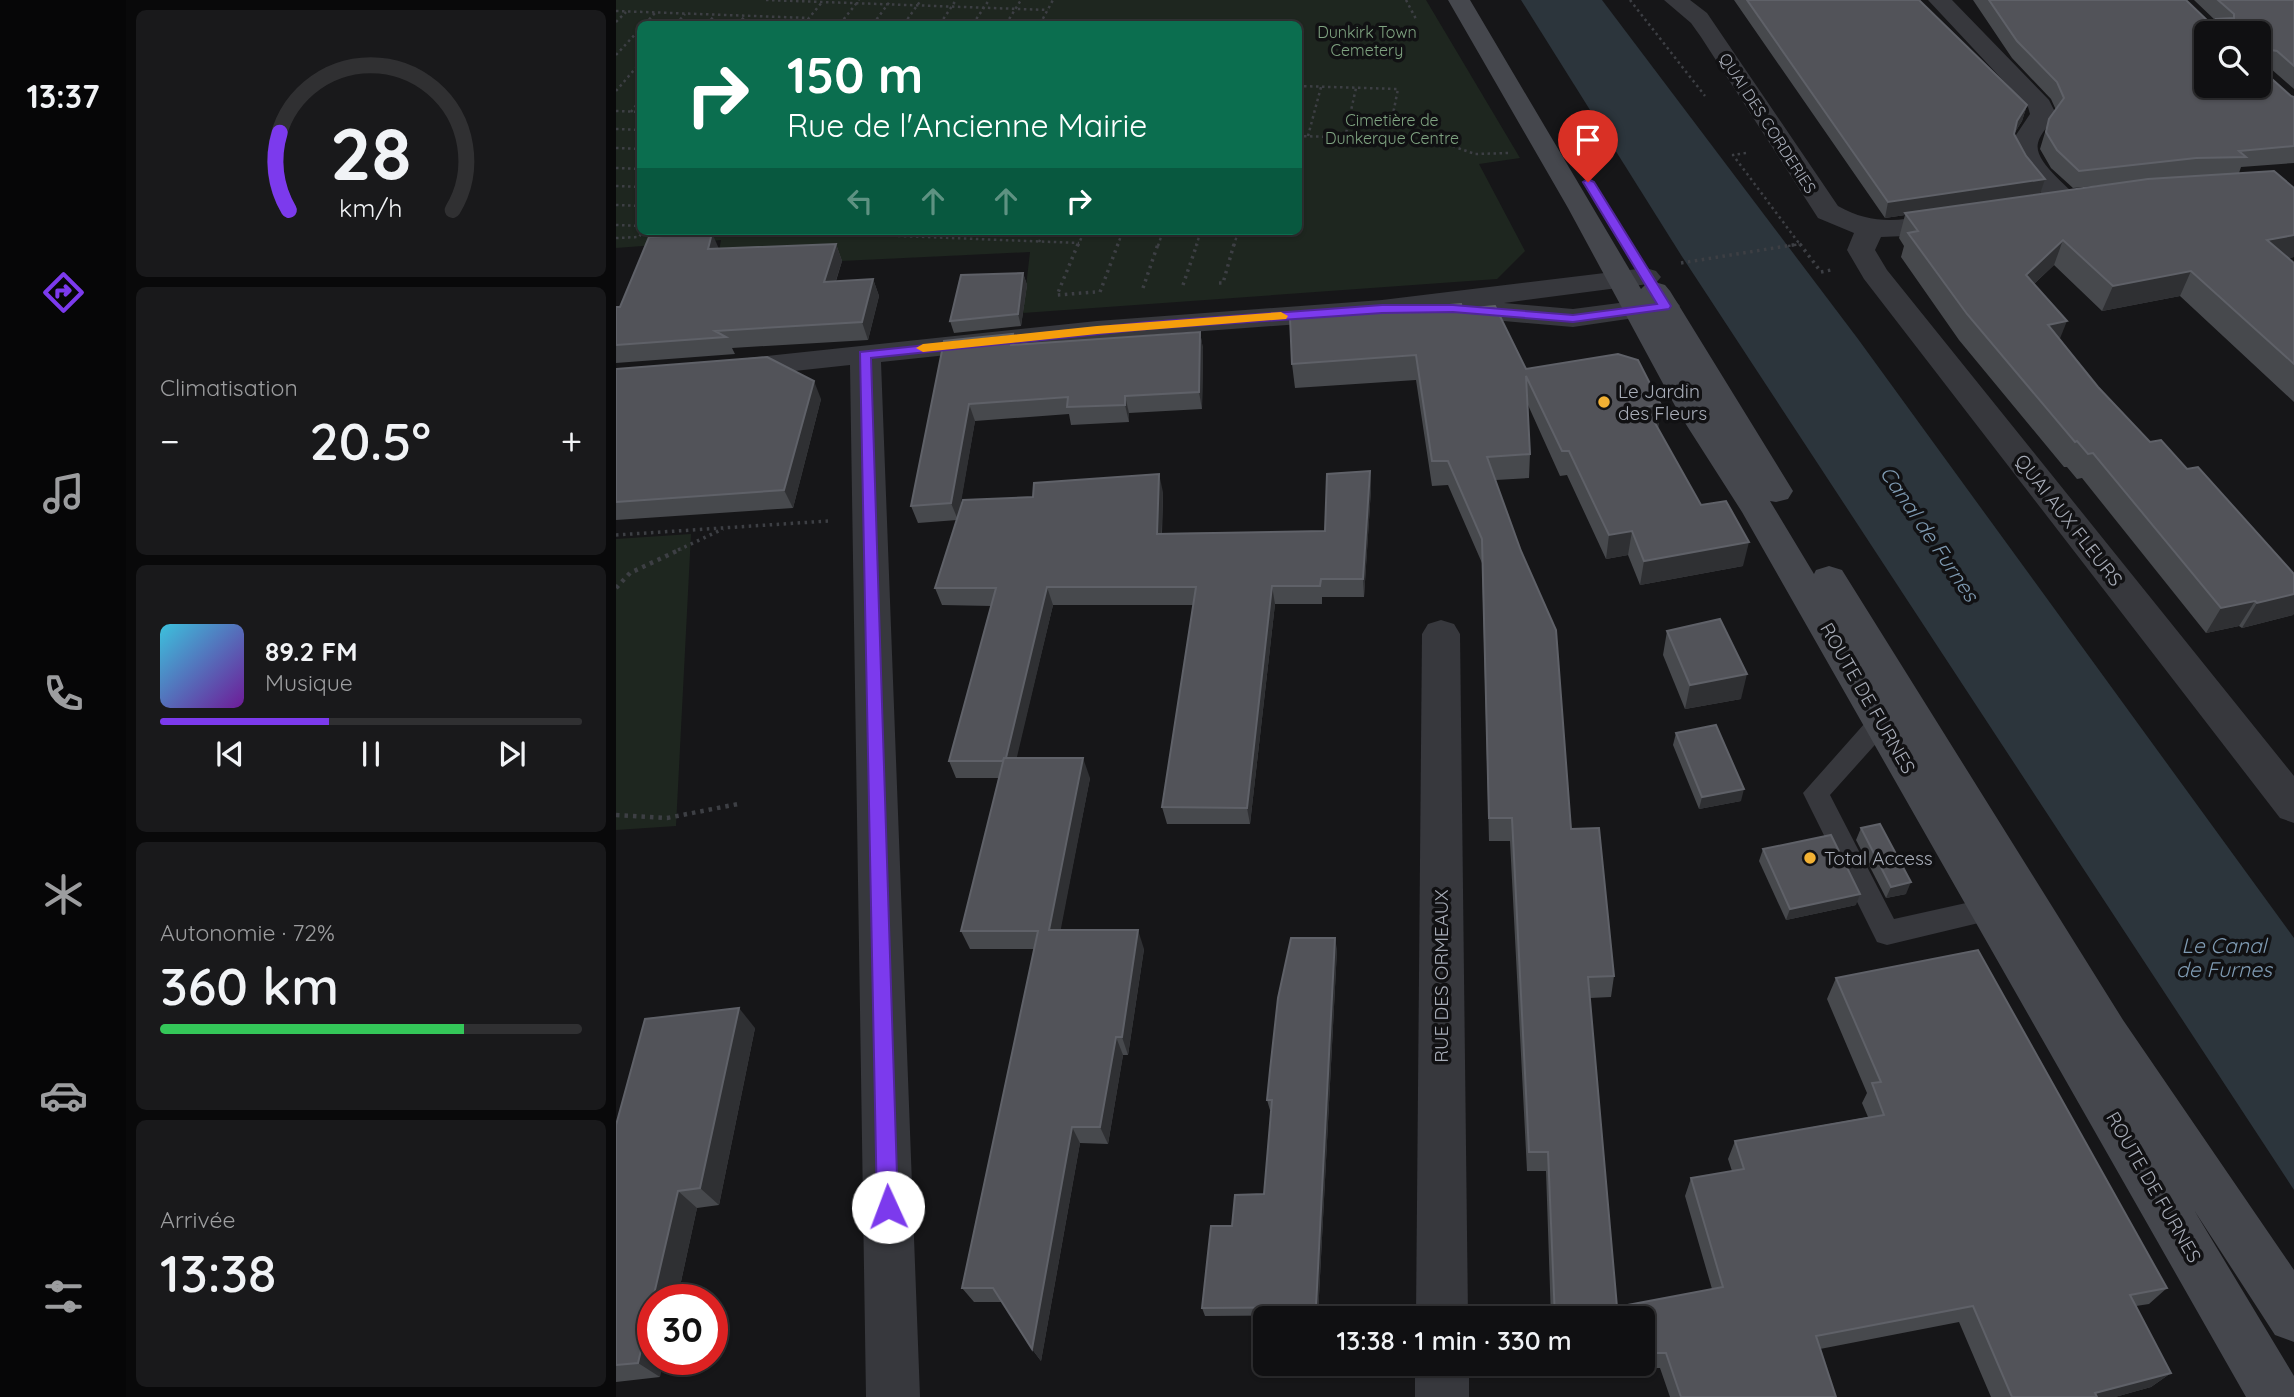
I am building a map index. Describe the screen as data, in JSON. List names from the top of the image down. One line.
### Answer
{"streets":{"main road":["ROUTE DE FURNES"],"street":["QUAI DES CORDERIES","QUAI AUX FLEURS","RUE DES ORMEAUX"]},"crossings":[["QUAI DES CORDERIES","QUAI AUX FLEURS"]],"water":["Canal de Furnes","Le Canal de Furnes"],"parks":["Dunkirk Town Cemetery","Cimetière de Dunkerque Centre"],"places":["Le Jardin des Fleurs","Total Access"],"page":{"tabs":"13:37","turn":["150 m","Rue de l'Ancienne Mairie"],"tile":["Climatisation",["Autonomie · 72%","360 km"],["Arrivée","13:38"]],"heat":["−","20.5°","+"],"song":["89.2 FM","Musique"],"limit":"30","trip":"13:38 · 1 min · 330 m","gauge":["28","km/h"]}}
